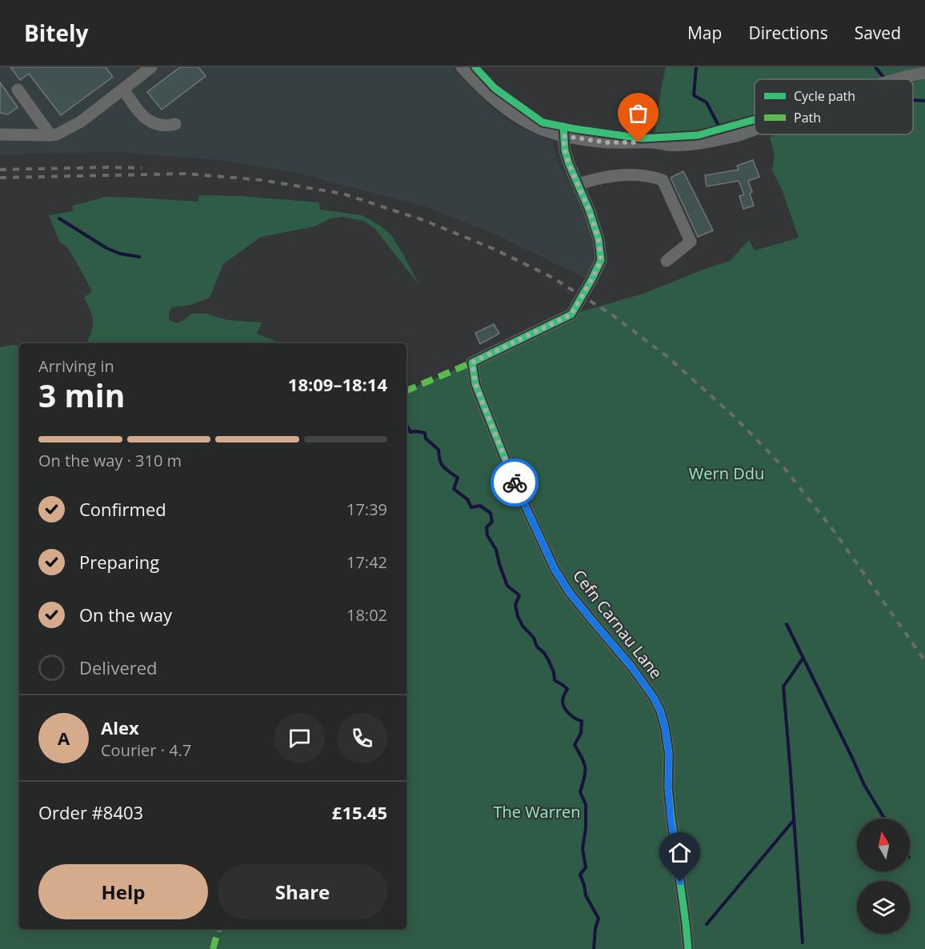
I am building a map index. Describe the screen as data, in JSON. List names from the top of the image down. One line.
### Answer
{"streets":{"street":["Cefn Carnau Lane"]},"parks":["Wern Ddu","The Warren"],"legend":["Cycle path","Path"],"north":"top","page":{"header":"Bitely","nav":["Map","Directions","Saved"],"heading":["3 min","Arriving in","18:09–18:14"],"panel":["Alex","Courier · 4.7","Order #8403","£15.45"],"bar":"On the way · 310 m","list":[["Confirmed","17:39"],["Preparing","17:42"],["On the way","18:02"],"Delivered"],"round":"A","buttons":["Help","Share"]}}
